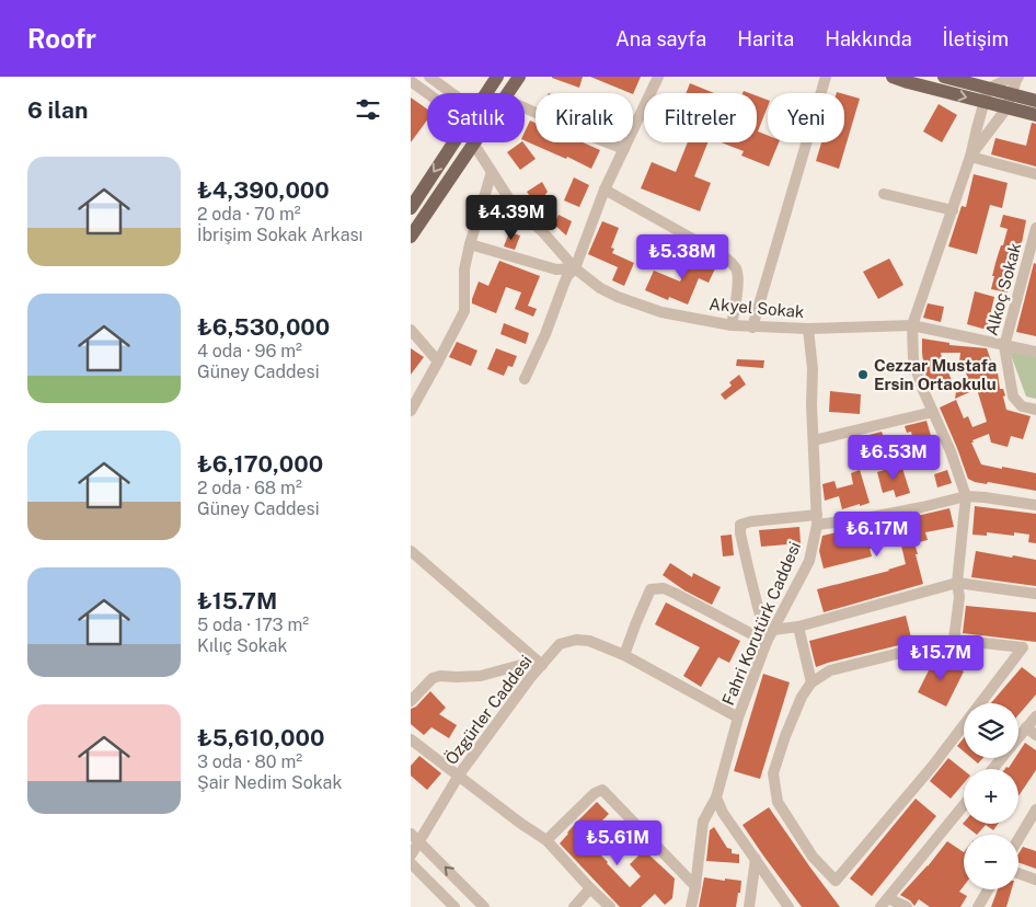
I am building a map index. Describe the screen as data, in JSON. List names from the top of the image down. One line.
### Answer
{"streets":{"street":["Alkoç Sokak","Akyel Sokak","Fahri Korutürk Caddesi","Özgürler Caddesi"]},"crossings":[["Alkoç Sokak","Akyel Sokak"],["Akyel Sokak","Fahri Korutürk Caddesi"],["Fahri Korutürk Caddesi","Özgürler Caddesi"]],"places":["Cezzar Mustafa Ersin Ortaokulu"],"page":{"header":"Roofr","nav":["Ana sayfa","Harita","Hakkında","İletişim"],"heading":"6 ilan","chip":["Satılık","Kiralık","Filtreler","Yeni"],"list":[{"name":"₺4,390,000","note":"2 oda · 70 m² · İbrişim Sokak Arkası"},{"name":"₺6,530,000","note":"4 oda · 96 m² · Güney Caddesi"},{"name":"₺6,170,000","note":"2 oda · 68 m² · Güney Caddesi"},{"name":"₺15.7M","note":"5 oda · 173 m² · Kılıç Sokak"},{"name":"₺5,610,000","note":"3 oda · 80 m² · Şair Nedim Sokak"}],"price":["₺4.39M","₺5.38M","₺6.53M","₺6.17M","₺15.7M","₺5.61M"],"map_buttons":["+","−"]}}
